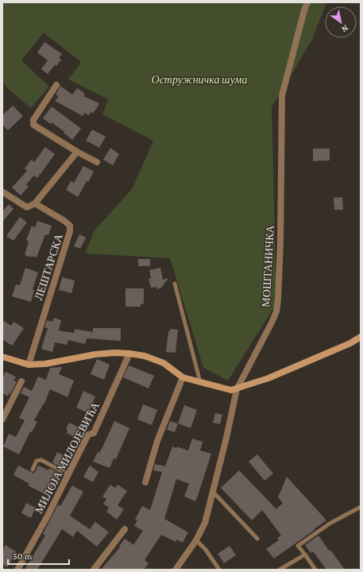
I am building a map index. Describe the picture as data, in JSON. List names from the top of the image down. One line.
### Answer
{"streets":{"street":["МОШТАНИЧКА","ЛЕШТАРСКА","МИЛОЈА МИЛОЈЕВИЋА"]},"parks":["Остружничка шума"],"scale_bar":"50 m","north":"bottom right"}
